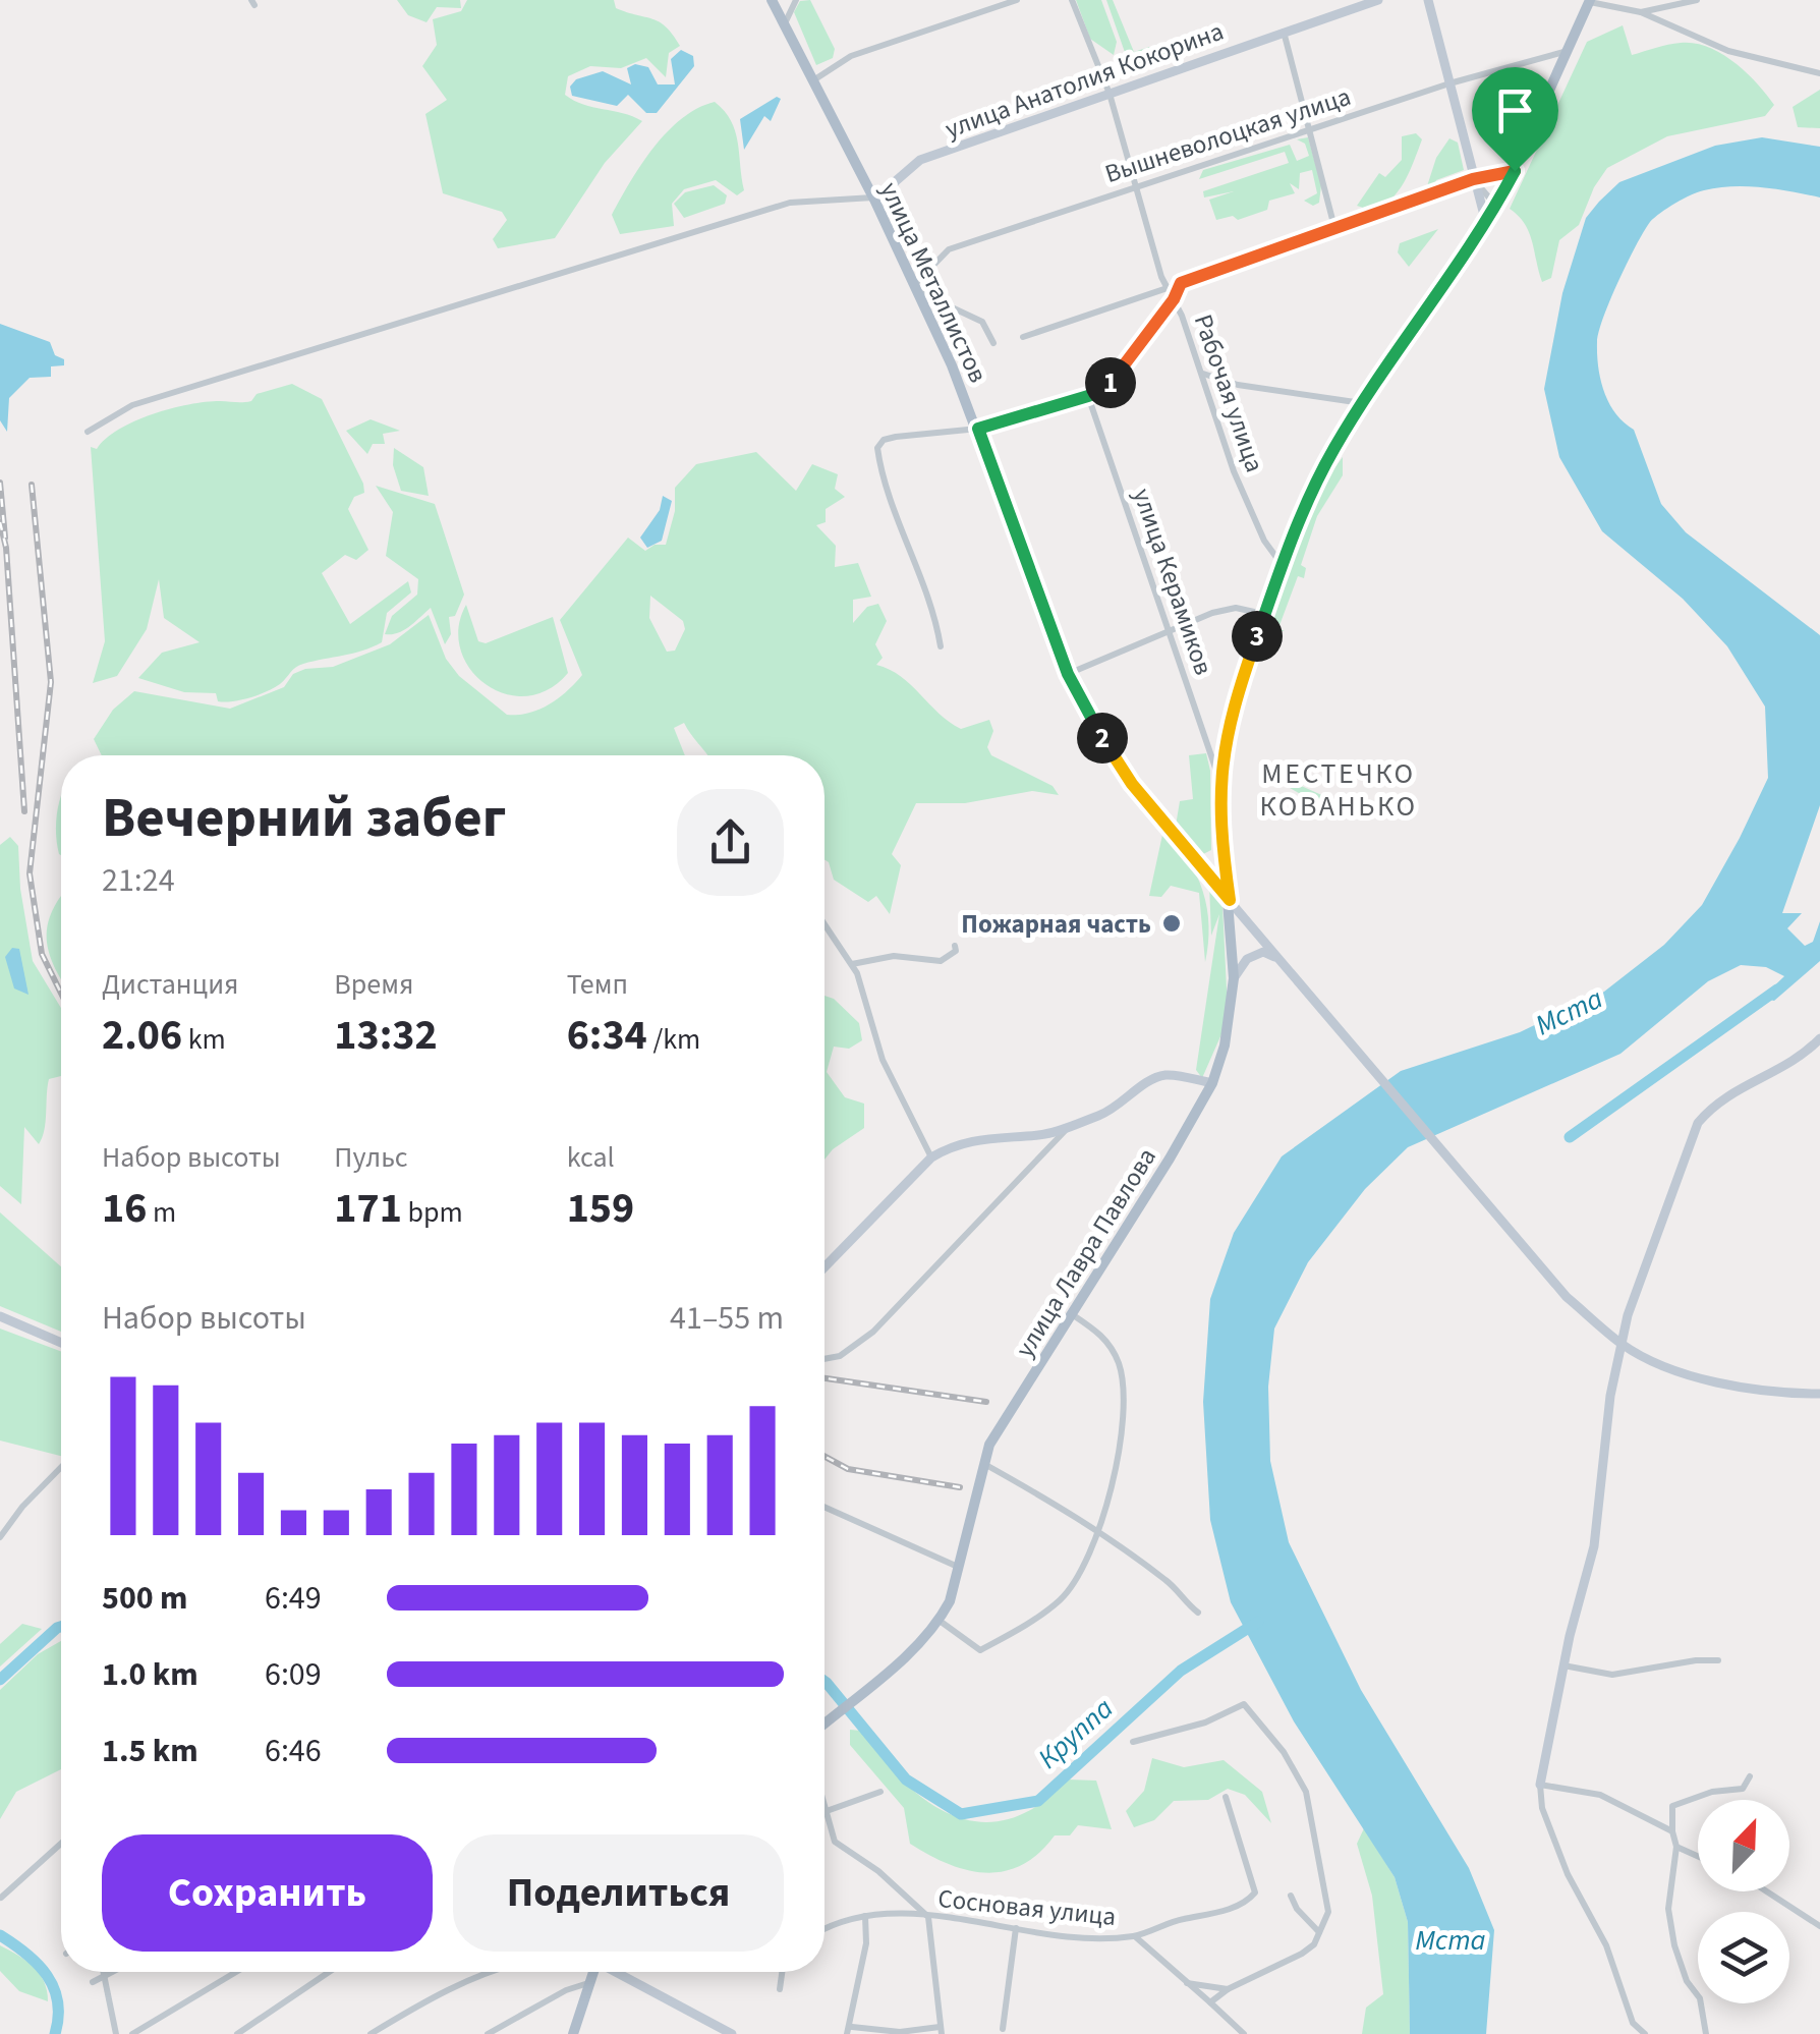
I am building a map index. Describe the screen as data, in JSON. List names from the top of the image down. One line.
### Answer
{"streets":{"main road":["улица Металлистов","улица Лавра Павлова"],"street":["улица Анатолия Кокорина","Вышневолоцкая улица","Рабочая улица","улица Керамиков","Сосновая улица"]},"crossings":[["улица Анатолия Кокорина","улица Металлистов"],["улица Анатолия Кокорина","Рабочая улица"],["Вышневолоцкая улица","улица Металлистов"],["Вышневолоцкая улица","Рабочая улица"],["Вышневолоцкая улица","улица Лавра Павлова"],["улица Металлистов","улица Лавра Павлова"],["Рабочая улица","улица Лавра Павлова"],["улица Керамиков","улица Лавра Павлова"]],"districts":["МЕСТЕЧКО КОВАНЬКО"],"water":["Мста","Круппа"],"places":["Пожарная часть"],"north":"top right","page":{"pins":["1","3","2"],"heading":["Вечерний забег","21:24"],"stats":[["Дистанция","2.06 km"],["Время","13:32"],["Темп","6:34 /km"],["Набор высоты","16 m"],["Пульс","171 bpm"],["kcal","159"]],"chart":["Набор высоты","41–55 m"],"list":[{"name":"500 m","note":"6:49"},{"name":"1.0 km","note":"6:09"},{"name":"1.5 km","note":"6:46"}],"buttons":["Сохранить","Поделиться"]}}
